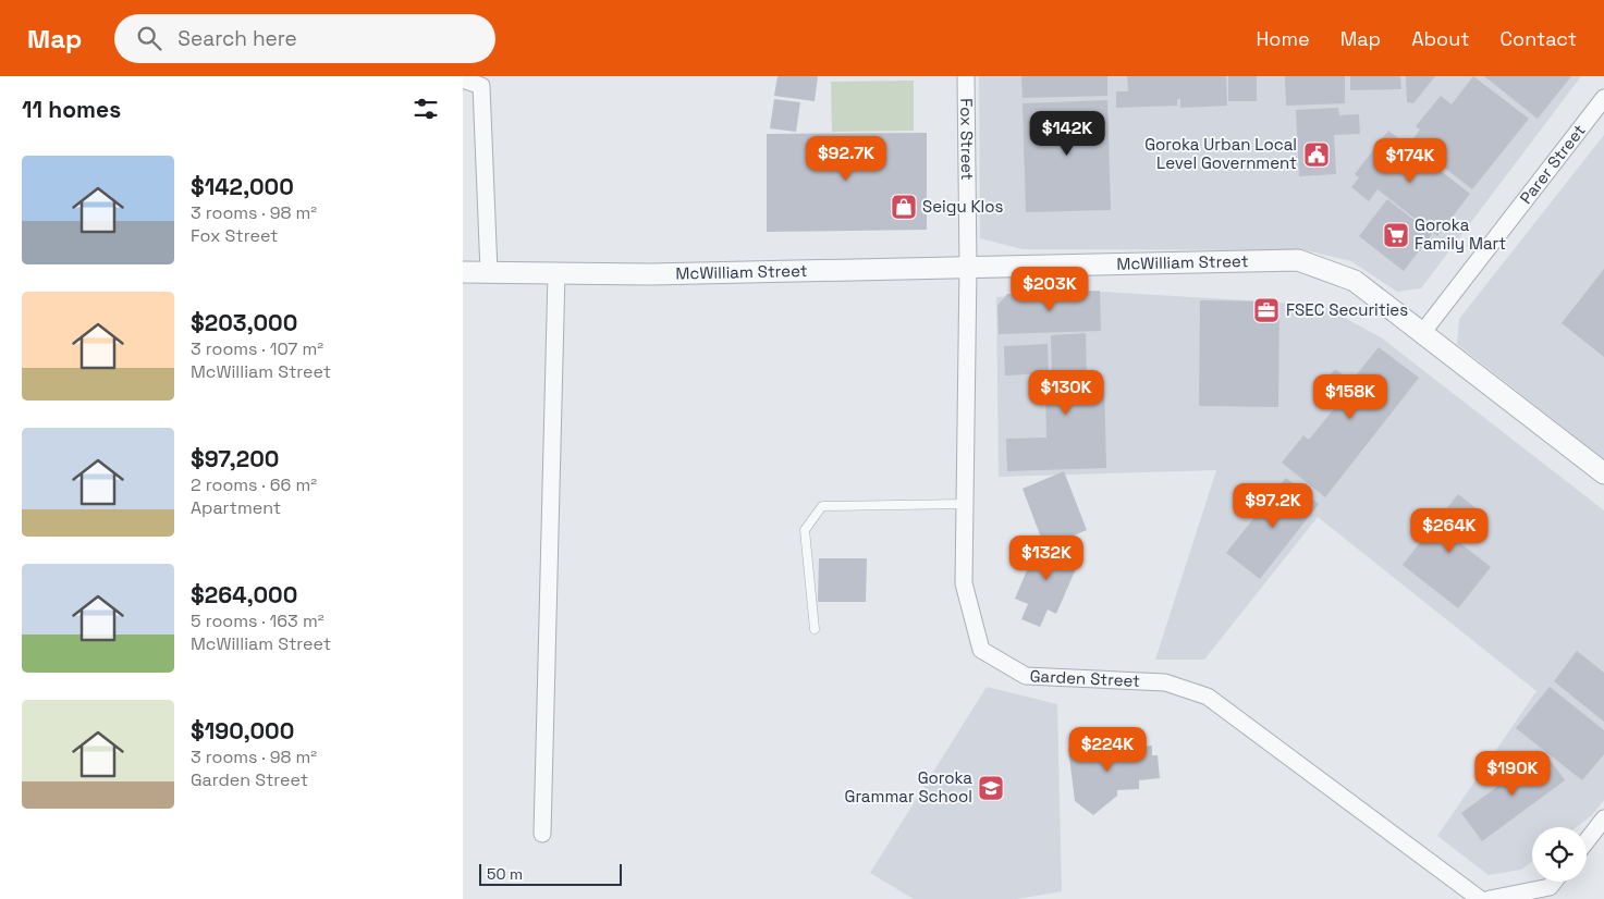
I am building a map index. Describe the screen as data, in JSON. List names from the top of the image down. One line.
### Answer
{"streets":{"street":["Fox Street","Parer Street","McWilliam Street","Garden Street"]},"crossings":[["Fox Street","McWilliam Street"],["Fox Street","Garden Street"],["Parer Street","McWilliam Street"],["McWilliam Street","Garden Street"]],"places":{"public building":["Goroka Urban Local Level Government"],"shop":["Seigu Klos"],"supermarket":["Goroka Family Mart"],"office":["FSEC Securities"],"school or university":["Goroka Grammar School"]},"scale_bar":"50 m","page":{"header":"Map","search":"Search here","nav":["Home","Map","About","Contact"],"heading":"11 homes","price":["$142K","$92.7K","$174K","$203K","$130K","$158K","$97.2K","$264K","$132K","$224K","$190K"],"list":[{"name":"$142,000","note":"3 rooms · 98 m² · Fox Street"},{"name":"$203,000","note":"3 rooms · 107 m² · McWilliam Street"},{"name":"$97,200","note":"2 rooms · 66 m² · Apartment"},{"name":"$264,000","note":"5 rooms · 163 m² · McWilliam Street"},{"name":"$190,000","note":"3 rooms · 98 m² · Garden Street"}],"scale":"50 m"}}
